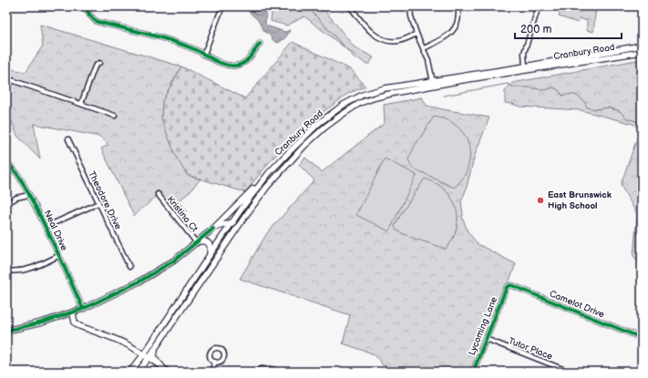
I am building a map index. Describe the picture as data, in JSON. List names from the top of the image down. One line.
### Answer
{"streets":{"main road":["Cranbury Road"],"street":["Theodore Drive","Kristina Ct","Neal Drive","Camelot Drive","Lycoming Lane","Tutor Place"]},"crossings":[["Camelot Drive","Lycoming Lane"],["Lycoming Lane","Tutor Place"]],"places":["East Brunswick High School"],"scale_bar":"200 m"}
